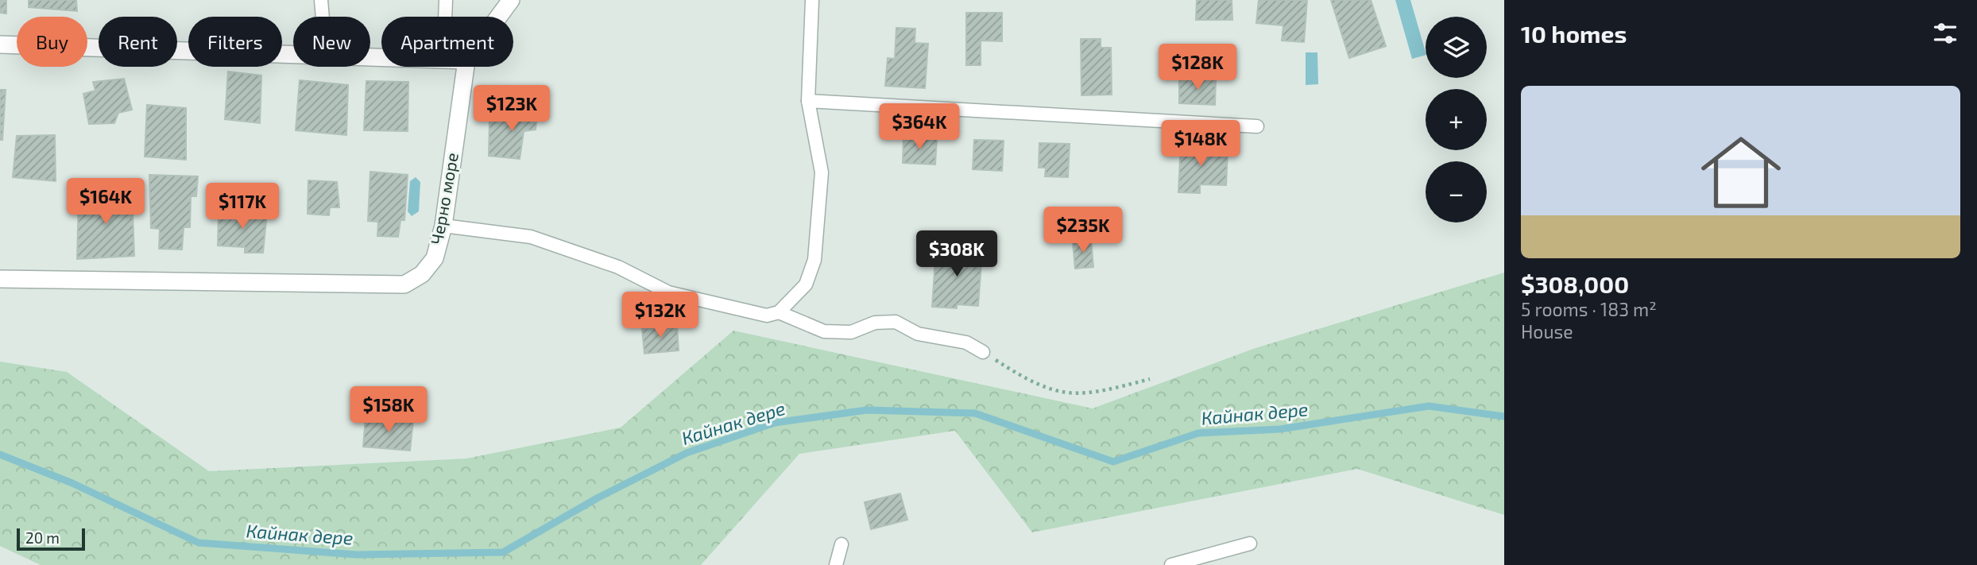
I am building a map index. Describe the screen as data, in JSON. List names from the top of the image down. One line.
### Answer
{"streets":{"street":["Черно море"]},"water":["Кайнак дере"],"scale_bar":"20 m","page":{"heading":"10 homes","map_buttons":["+","−"],"chip":["Buy","Rent","Filters","New","Apartment"],"price":["$128K","$123K","$364K","$148K","$164K","$117K","$235K","$308K","$132K","$158K"],"list":[{"name":"$308,000","note":"5 rooms · 183 m² · House"}],"scale":"20 m"}}
